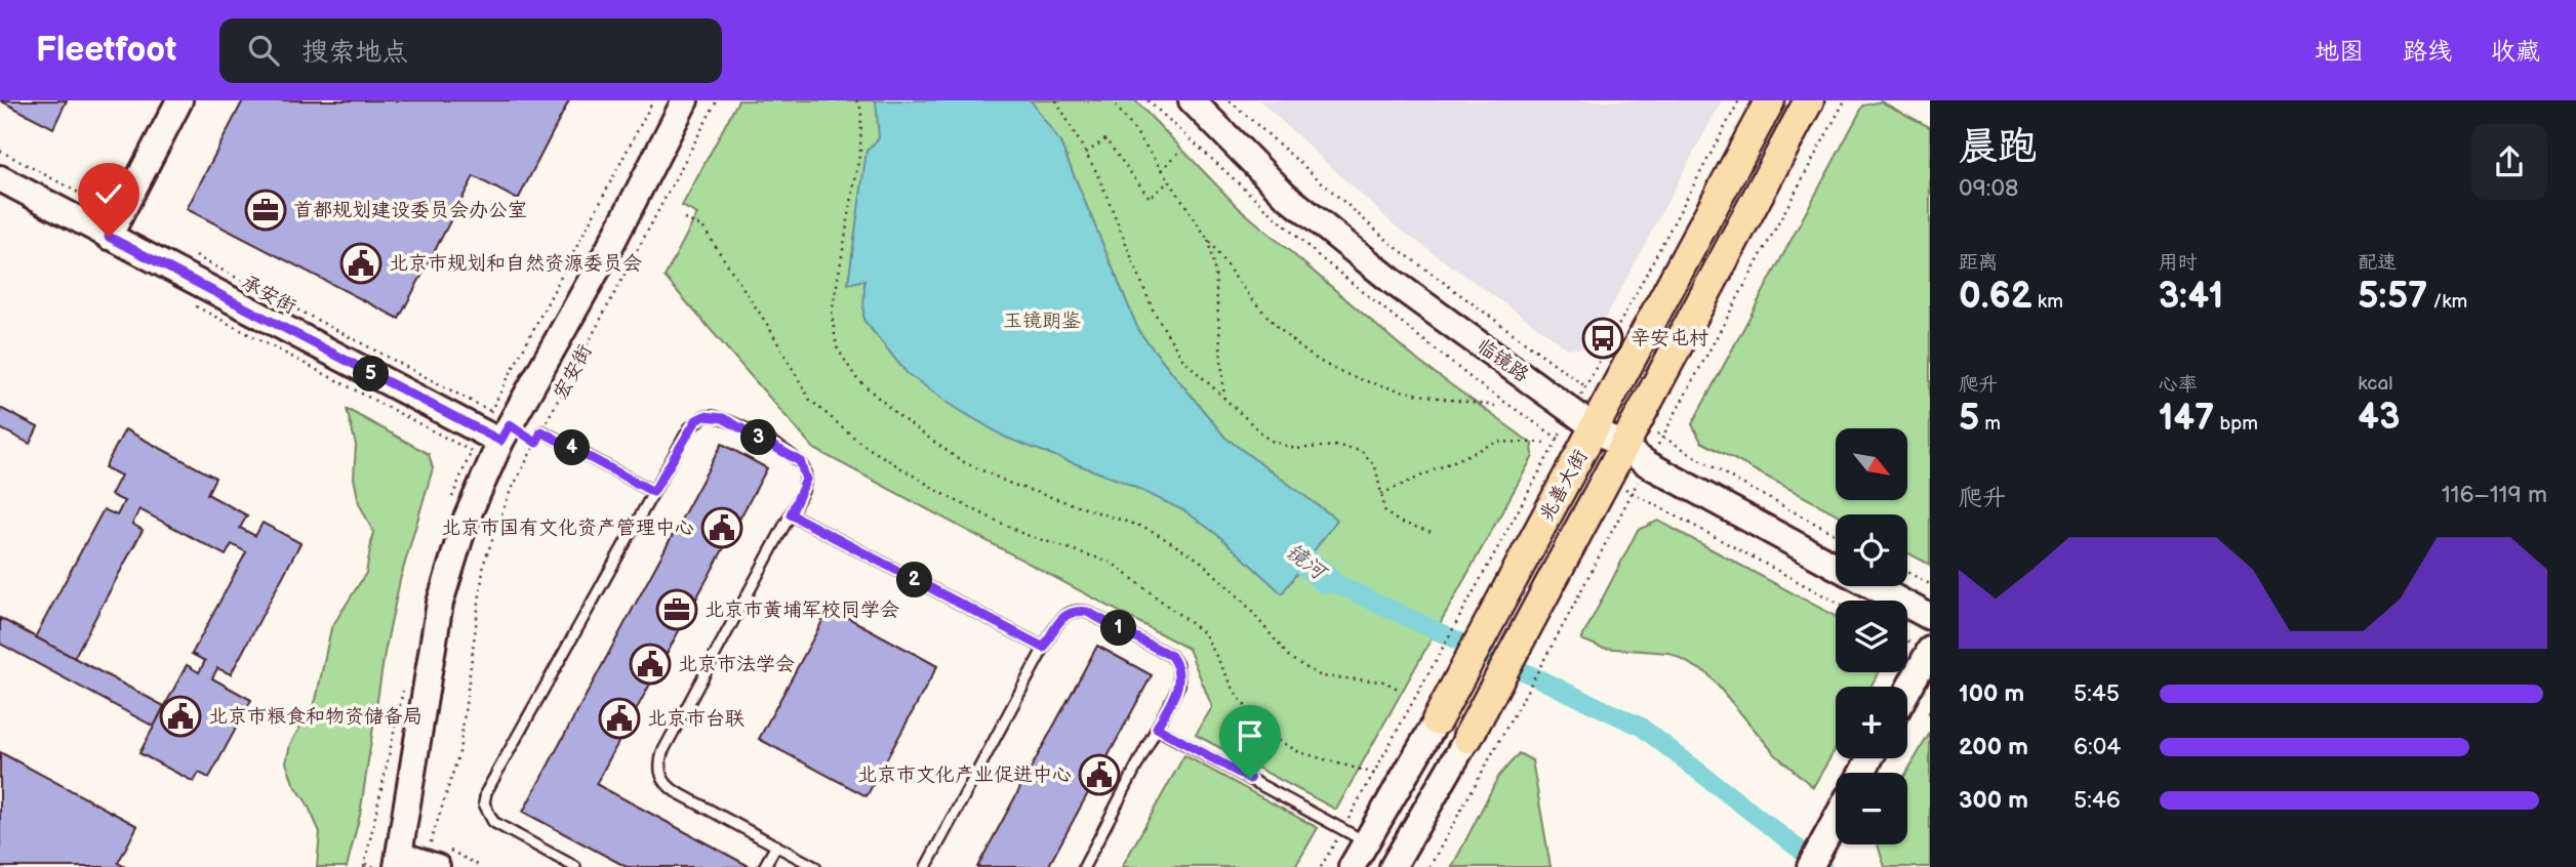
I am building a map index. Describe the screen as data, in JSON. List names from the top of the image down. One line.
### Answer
{"streets":{"main road":["兆善大街"],"street":["承安街","临镜路","宏安街"]},"crossings":[["承安街","宏安街"],["临镜路","兆善大街"]],"water":["镜河"],"parks":["玉镜朗鉴"],"places":{"office":["首都规划建设委员会办公室","北京市黄埔军校同学会"],"public building":["北京市规划和自然资源委员会","北京市国有文化资产管理中心","北京市法学会","北京市粮食和物资储备局","北京市台联","北京市文化产业促进中心"],"bus stop":["辛安屯村"]},"north":"bottom right","page":{"header":"Fleetfoot","search":"搜索地点","nav":["地图","路线","收藏"],"heading":["晨跑","09:08"],"stats":[["距离","0.62 km"],["用时","3:41"],["配速","5:57 /km"],["爬升","5 m"],["心率","147 bpm"],["kcal","43"]],"pins":["5","3","4","2","1"],"map_buttons":["+","−"],"chart":["爬升","116–119 m"],"list":[{"name":"100 m","note":"5:45"},{"name":"200 m","note":"6:04"},{"name":"300 m","note":"5:46"}]}}
